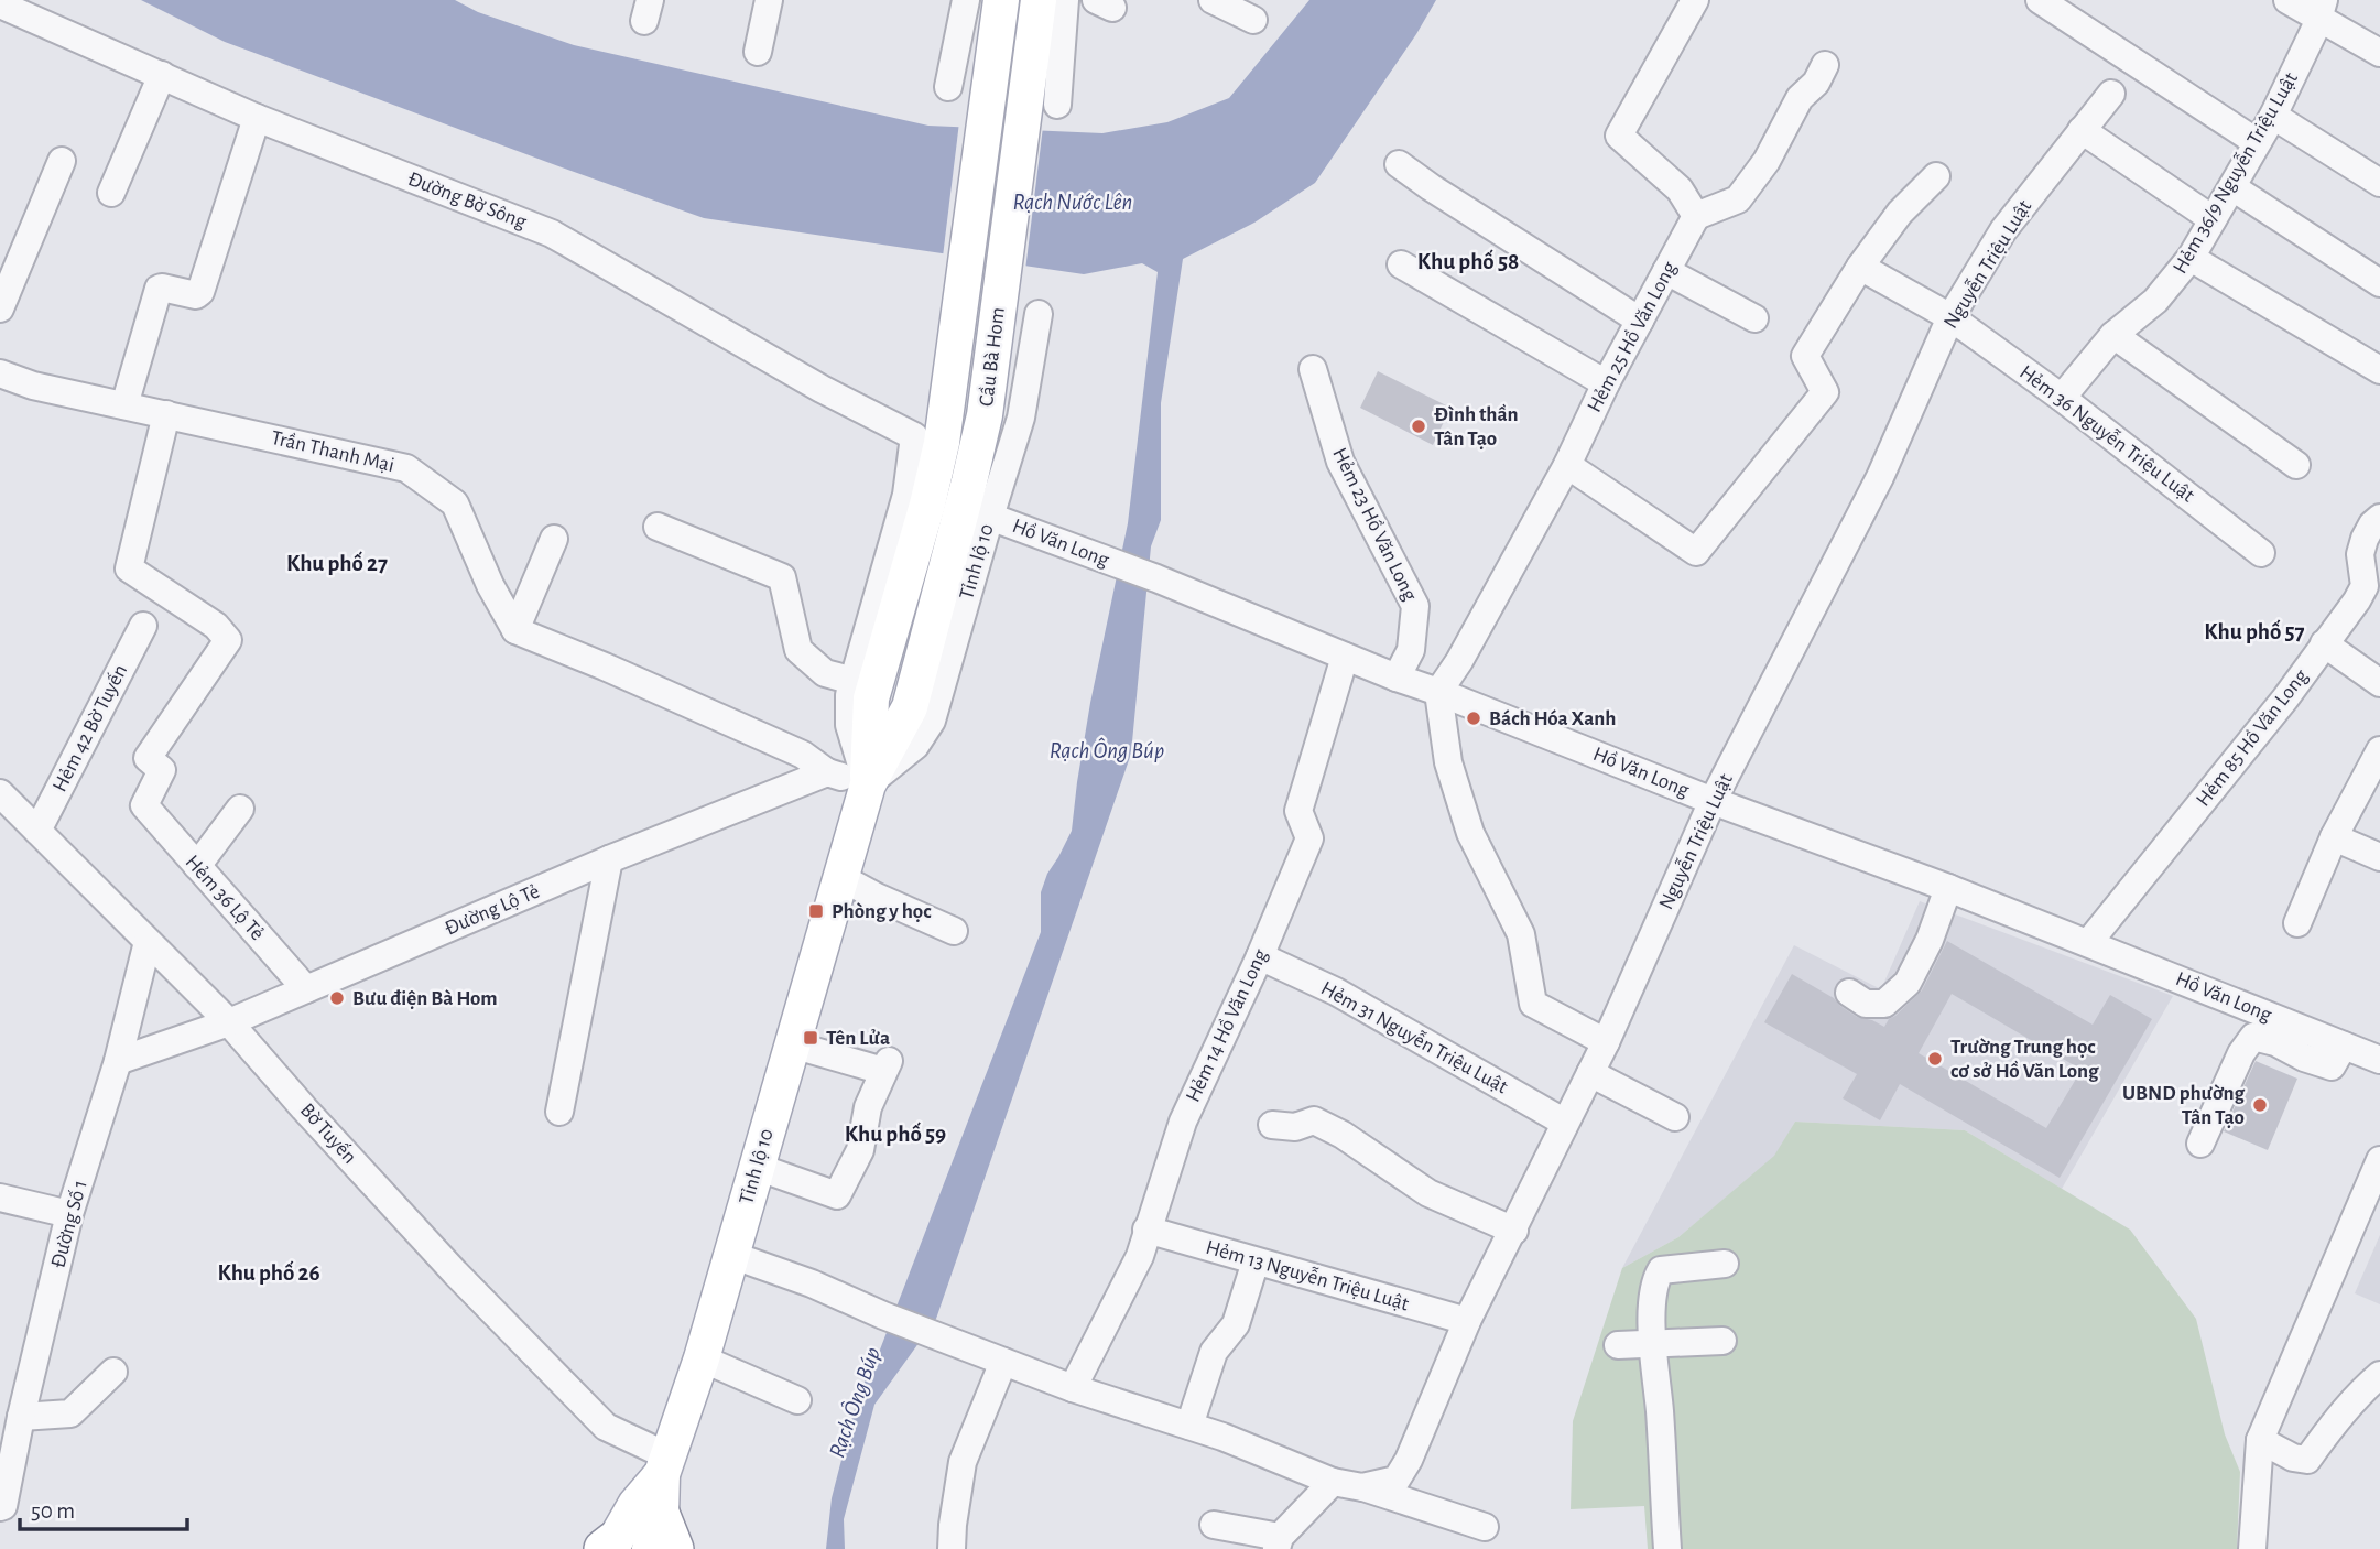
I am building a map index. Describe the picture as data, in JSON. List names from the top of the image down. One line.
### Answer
{"streets":{"main road":["Cầu Bà Hom","Tỉnh lộ 10"],"street":["Hẻm 36/9 Nguyễn Triệu Luật","Đường Bờ Sông","Nguyễn Triệu Luật","Hẻm 25 Hồ Văn Long","Hẻm 36 Nguyễn Triệu Luật","Trần Thanh Mại","Hẻm 23 Hồ Văn Long","Hồ Văn Long","Hẻm 42 Bờ Tuyến","Hẻm 85 Hồ Văn Long","Hẻm 36 Lộ Tẻ","Đường Lộ Tẻ","Hẻm 14 Hồ Văn Long","Hẻm 31 Nguyễn Triệu Luật","Bờ Tuyến","Đường Số 1","Hẻm 13 Nguyễn Triệu Luật"]},"crossings":[["Hẻm 36/9 Nguyễn Triệu Luật","Hẻm 36 Nguyễn Triệu Luật"],["Đường Bờ Sông","Tỉnh lộ 10"],["Nguyễn Triệu Luật","Hẻm 36 Nguyễn Triệu Luật"],["Nguyễn Triệu Luật","Hồ Văn Long"],["Nguyễn Triệu Luật","Tỉnh lộ 10"],["Nguyễn Triệu Luật","Hẻm 14 Hồ Văn Long"],["Nguyễn Triệu Luật","Hẻm 31 Nguyễn Triệu Luật"],["Nguyễn Triệu Luật","Hẻm 13 Nguyễn Triệu Luật"],["Hẻm 25 Hồ Văn Long","Hồ Văn Long"],["Cầu Bà Hom","Tỉnh lộ 10"],["Trần Thanh Mại","Hẻm 36 Lộ Tẻ"],["Hẻm 23 Hồ Văn Long","Hồ Văn Long"],["Hồ Văn Long","Tỉnh lộ 10"],["Hồ Văn Long","Hẻm 85 Hồ Văn Long"],["Hồ Văn Long","Hẻm 14 Hồ Văn Long"],["Tỉnh lộ 10","Bờ Tuyến"],["Hẻm 42 Bờ Tuyến","Bờ Tuyến"],["Hẻm 36 Lộ Tẻ","Đường Lộ Tẻ"],["Đường Lộ Tẻ","Bờ Tuyến"],["Đường Lộ Tẻ","Đường Số 1"],["Hẻm 14 Hồ Văn Long","Hẻm 31 Nguyễn Triệu Luật"],["Hẻm 14 Hồ Văn Long","Hẻm 13 Nguyễn Triệu Luật"],["Bờ Tuyến","Đường Số 1"]],"districts":["Khu phố 58","Khu phố 27","Khu phố 57","Khu phố 59","Khu phố 26"],"water":["Rạch Nước Lên","Rạch Ông Búp"],"places":{"other":["Đình thần Tân Tạo","Bách Hóa Xanh","Bưu điện Bà Hom","Trường Trung học cơ sở Hồ Văn Long","UBND phường Tân Tạo"],"transit":["Phòng y học","Tên Lửa"]},"scale_bar":"50 m"}
